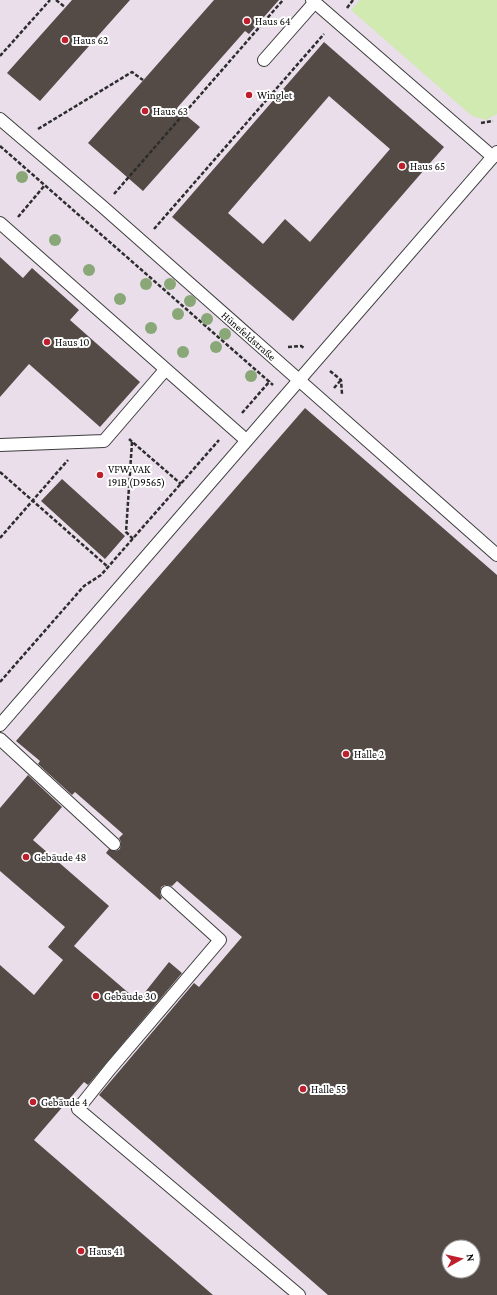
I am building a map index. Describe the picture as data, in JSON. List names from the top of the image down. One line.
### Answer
{"streets":{"lane":["Hünefeldstraße"]},"places":["Haus 64","Haus 62","Winglet","Haus 63","Haus 65","Haus 10","VFW VAK 191B (D9565)","Halle 2","Gebäude 48","Gebäude 30","Halle 55","Gebäude 4","Haus 41"],"north":"right"}
